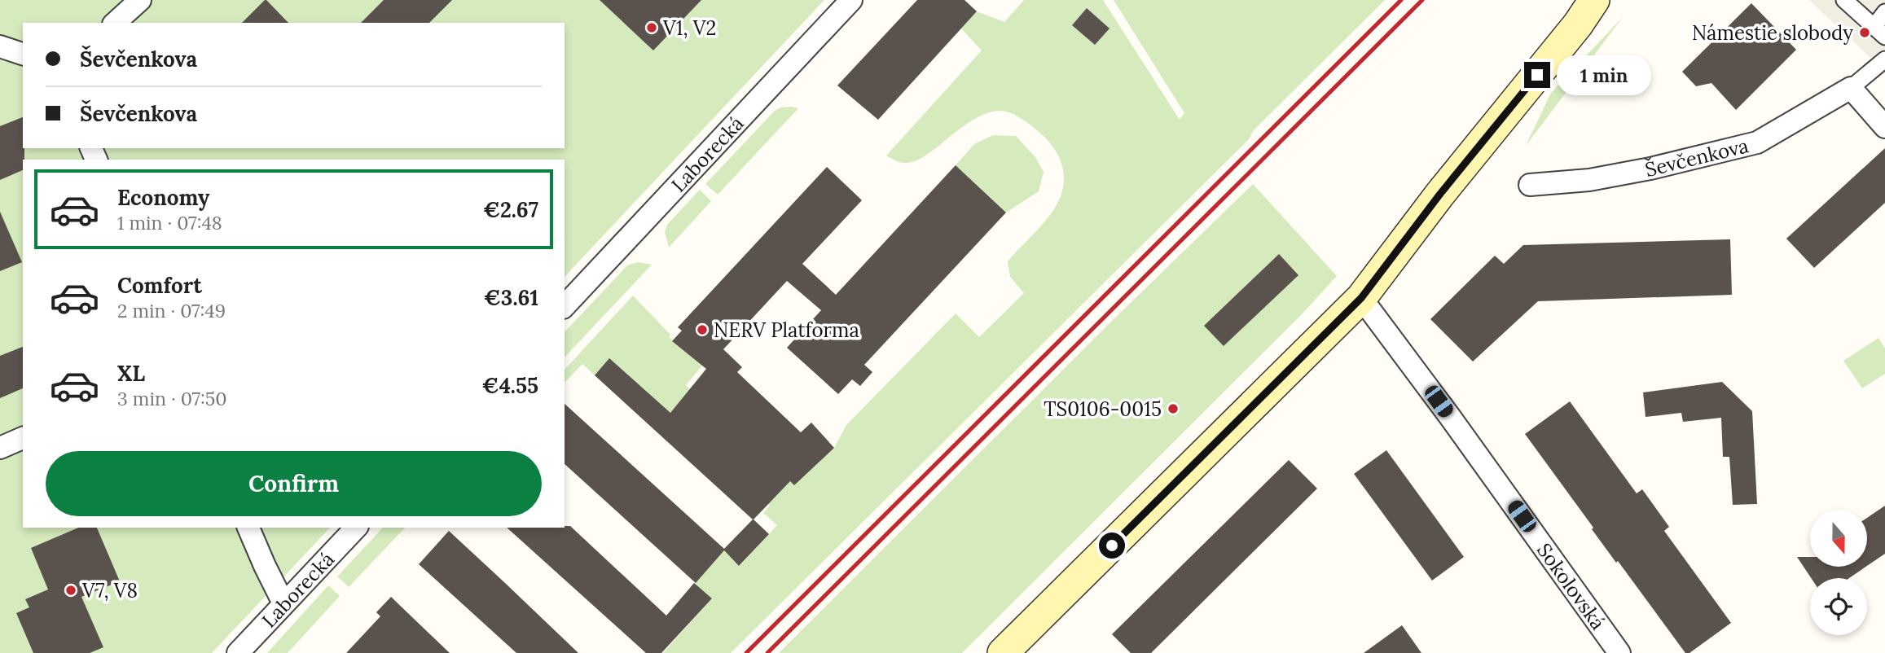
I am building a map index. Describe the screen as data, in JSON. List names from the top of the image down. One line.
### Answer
{"streets":{"street":["Laborecká","Ševčenkova","Sokolovská"]},"places":["V1, V2","Námestie slobody","NERV Platforma","TS0106-0015","V7, V8"],"north":"bottom","page":{"banner":["Ševčenkova","Ševčenkova"],"bubble":"1 min","list":[{"name":"Economy","note":"1 min · 07:48","value":"€2.67"},{"name":"Comfort","note":"2 min · 07:49","value":"€3.61"},{"name":"XL","note":"3 min · 07:50","value":"€4.55"}],"buttons":"Confirm"}}
